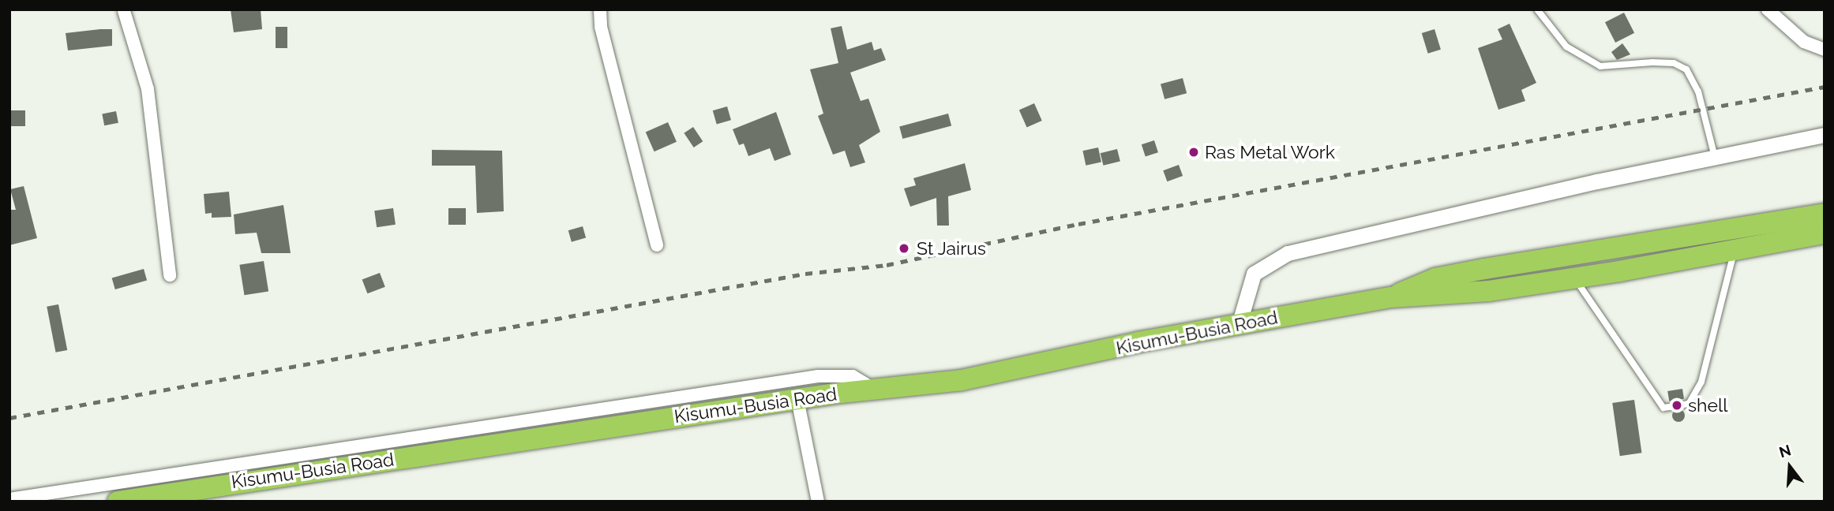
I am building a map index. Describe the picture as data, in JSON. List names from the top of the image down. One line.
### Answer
{"streets":{"highway":["Kisumu-Busia Road"]},"places":["Ras Metal Work","St Jairus","shell"],"north":"top"}
